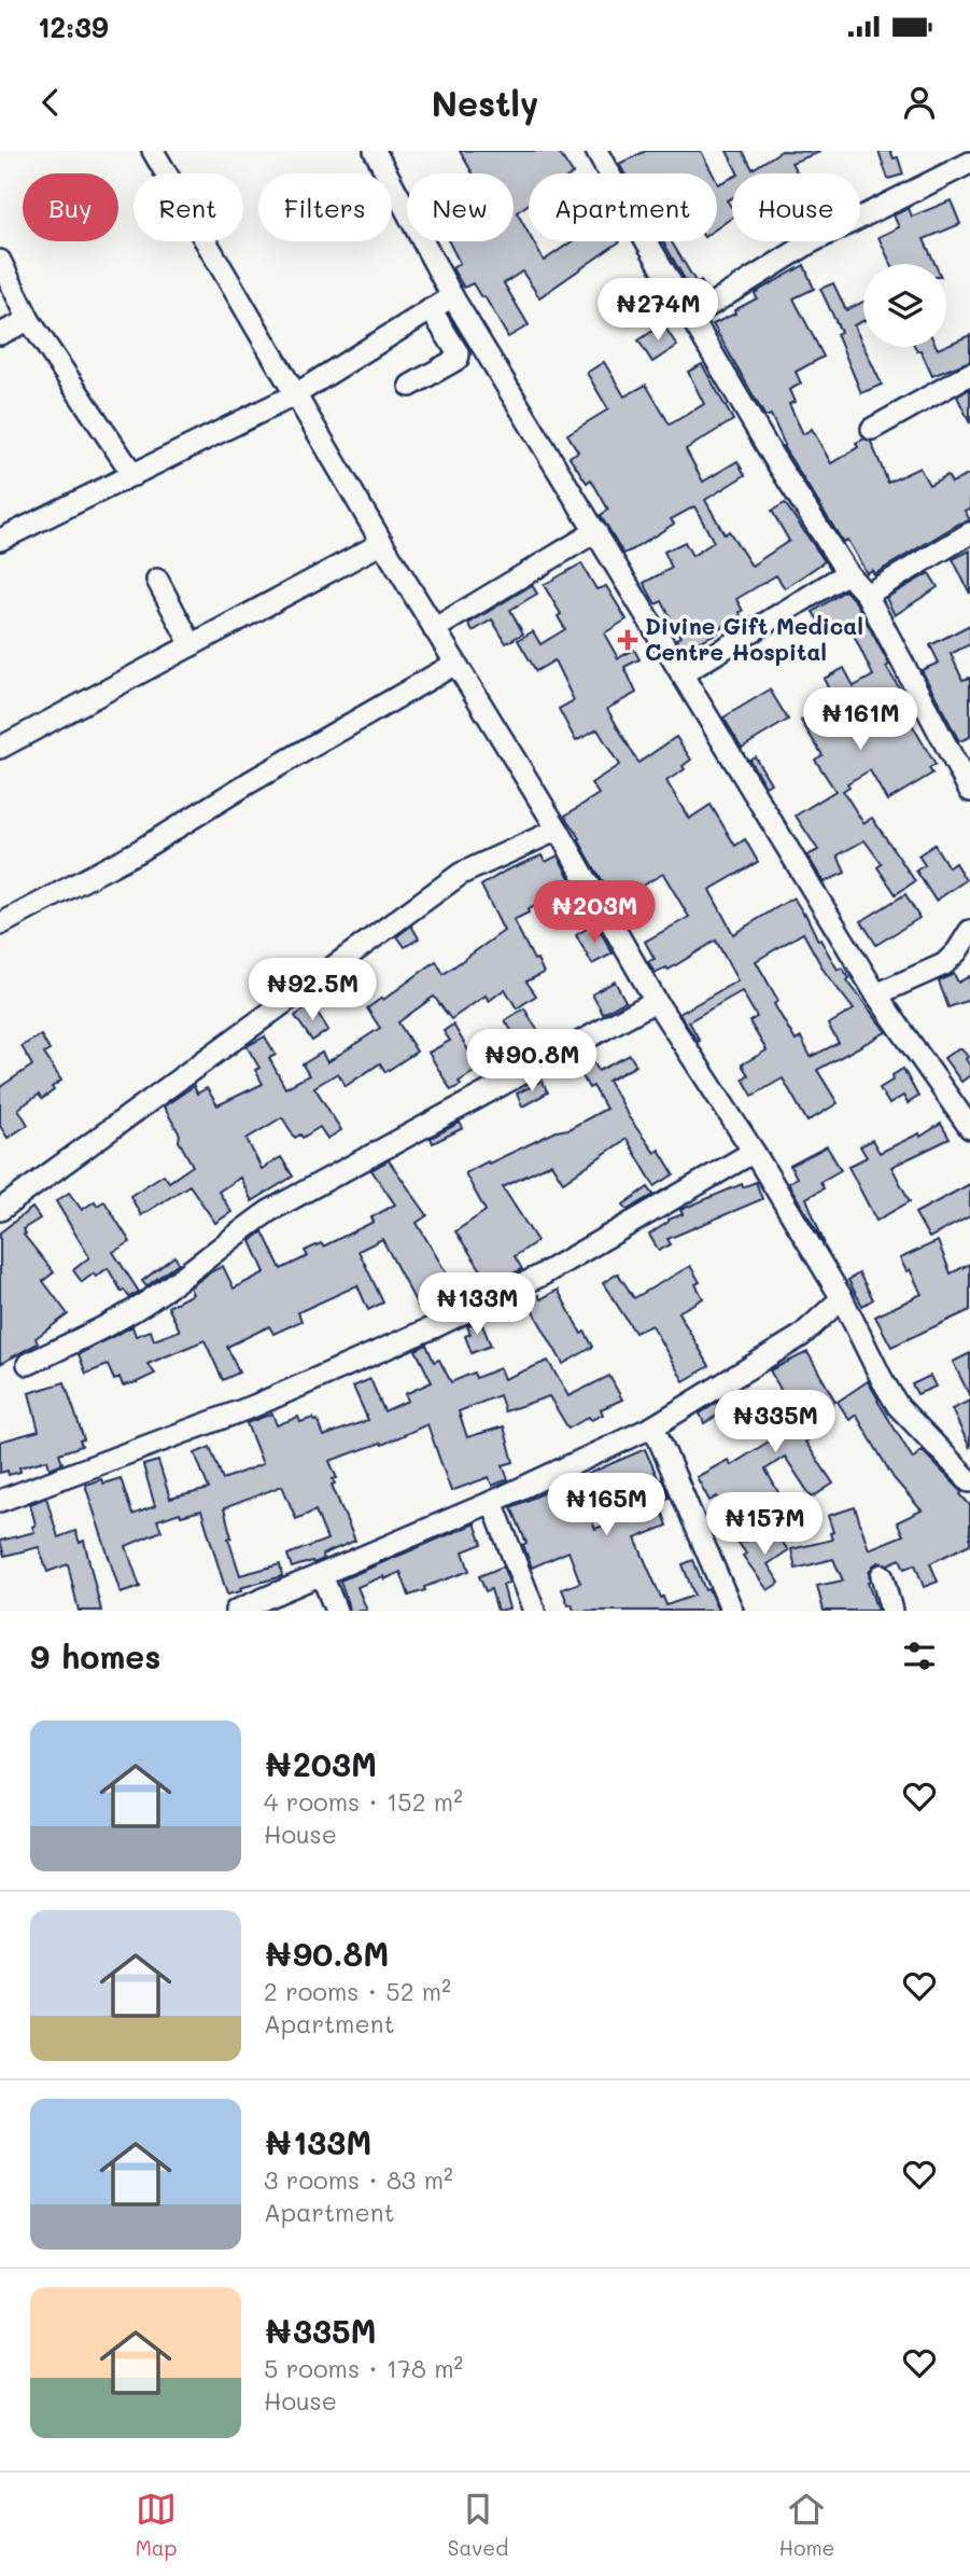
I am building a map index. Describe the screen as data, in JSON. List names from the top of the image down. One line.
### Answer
{"places":{"health":["Divine Gift Medical Centre Hospital"]},"page":{"status":"12:39","header":"Nestly","chip":["Buy","Rent","Filters","New","Apartment","House"],"price":["₦274M","₦161M","₦203M","₦92.5M","₦90.8M","₦133M","₦335M","₦165M","₦157M"],"heading":"9 homes","list":[{"name":"₦203M","note":"4 rooms · 152 m² · House"},{"name":"₦90.8M","note":"2 rooms · 52 m² · Apartment"},{"name":"₦133M","note":"3 rooms · 83 m² · Apartment"},{"name":"₦335M","note":"5 rooms · 178 m² · House"}],"tabs":["Map","Saved","Home"]}}
